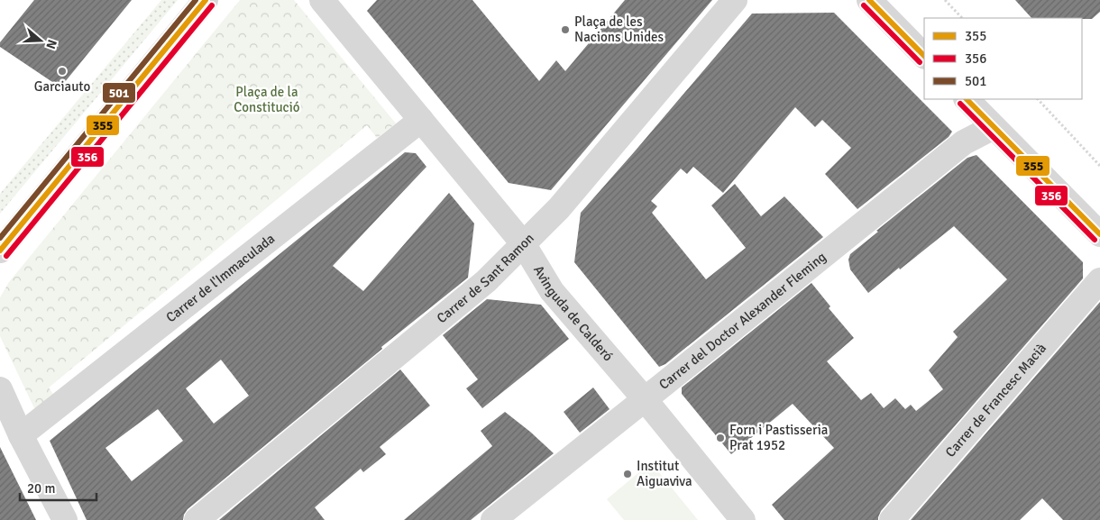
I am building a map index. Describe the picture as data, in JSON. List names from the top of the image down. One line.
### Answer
{"streets":{"street":["Carrer de l'Immaculada","Carrer de Sant Ramon","Avinguda de Calderó","Carrer del Doctor Alexander Fleming","Carrer de Francesc Macià"]},"crossings":[["Carrer de l'Immaculada","Avinguda de Calderó"],["Carrer de Sant Ramon","Avinguda de Calderó"],["Avinguda de Calderó","Carrer del Doctor Alexander Fleming"]],"parks":["Plaça de la Constitució"],"places":["Plaça de les Nacions Unides","Garciauto","Forn i Pastisseria Prat 1952","Institut Aiguaviva"],"lines":["transit line 355","transit line 501","transit line 356"],"legend":["355","356","501"],"scale_bar":"20 m","north":"right"}
